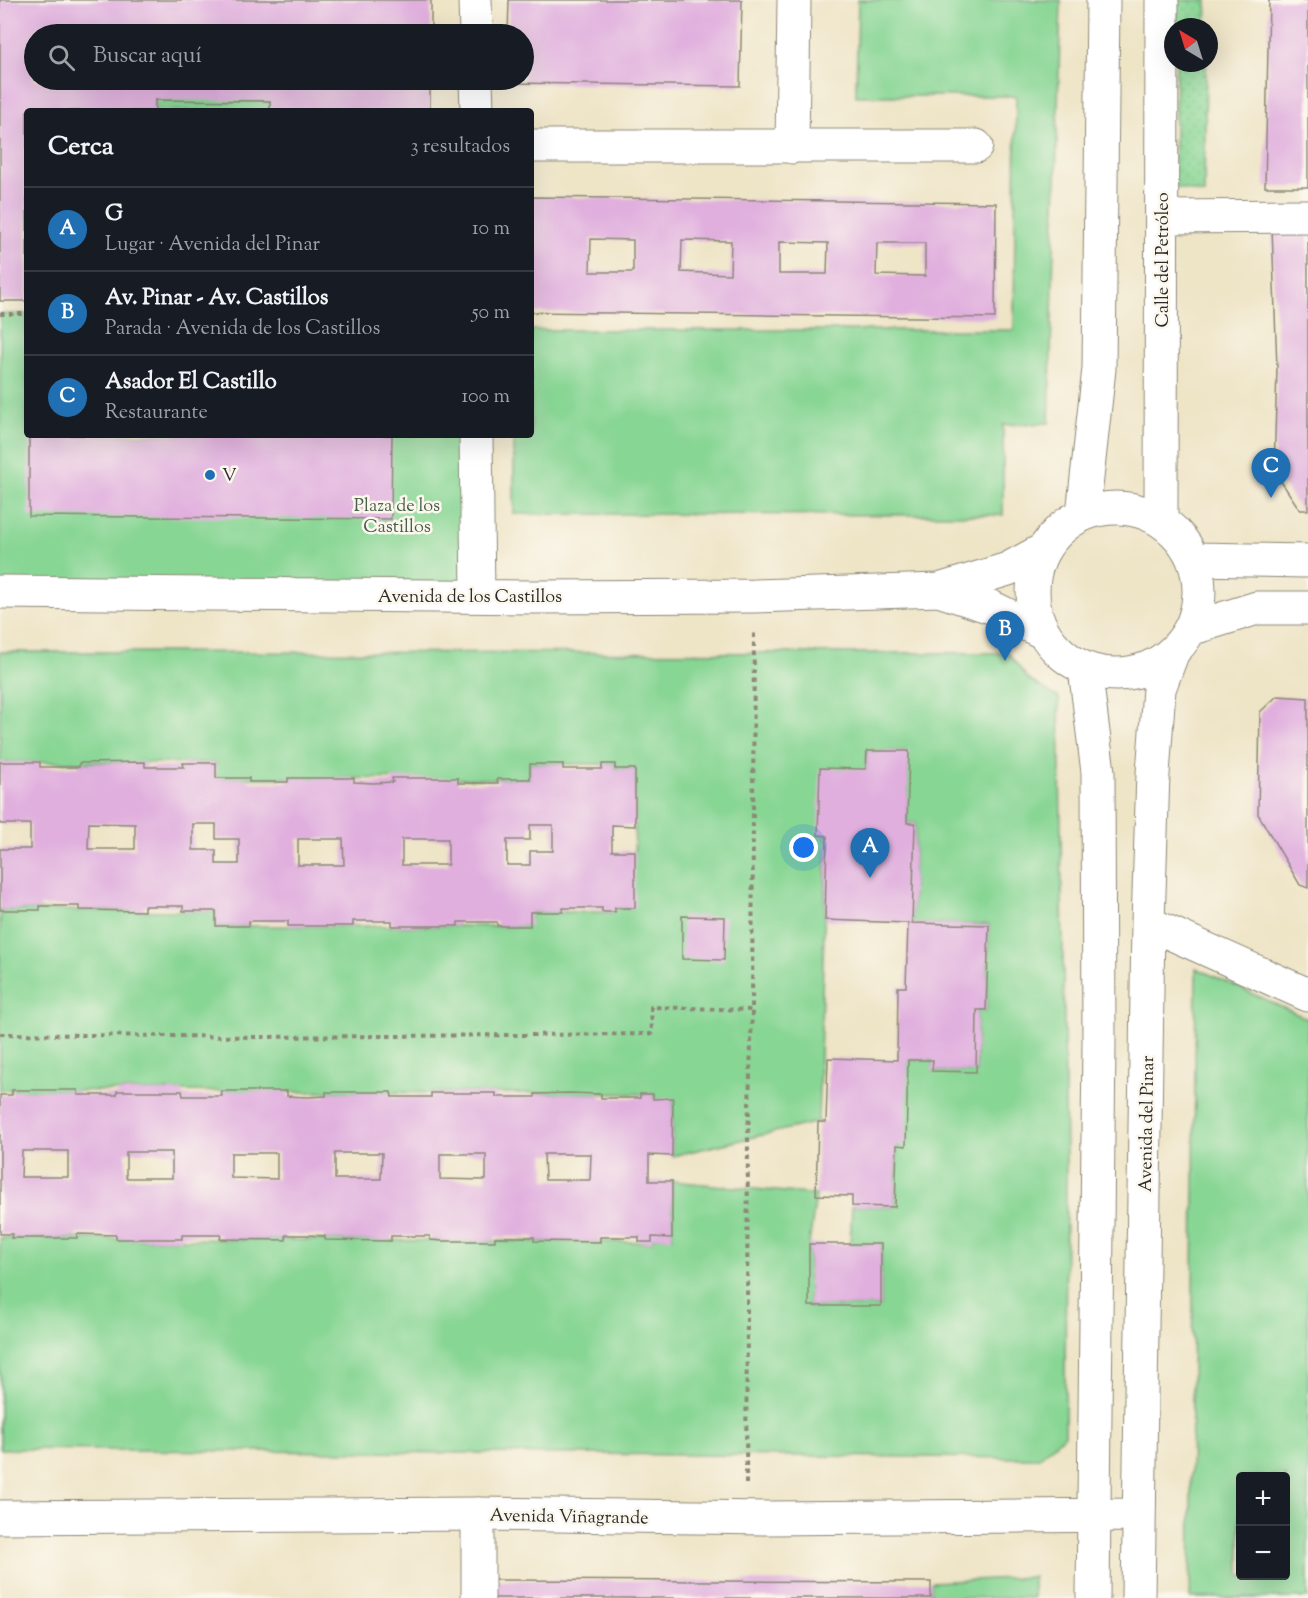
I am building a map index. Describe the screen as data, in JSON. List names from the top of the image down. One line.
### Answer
{"streets":{"street":["Calle del Petróleo","Avenida de los Castillos","Avenida del Pinar","Avenida Viñagrande"]},"crossings":[["Calle del Petróleo","Avenida de los Castillos"],["Calle del Petróleo","Avenida del Pinar"],["Avenida de los Castillos","Avenida del Pinar"],["Avenida del Pinar","Avenida Viñagrande"]],"parks":["Plaza de los Castillos"],"places":["V"],"north":"top left","page":{"search":"Buscar aquí","heading":["Cerca","3 resultados"],"list":[{"mark":"A","name":"G","note":"Lugar · Avenida del Pinar","value":"10 m"},{"mark":"B","name":"Av. Pinar - Av. Castillos","note":"Parada · Avenida de los Castillos","value":"50 m"},{"mark":"C","name":"Asador El Castillo","note":"Restaurante","value":"100 m"}],"pins":["C","B","A"],"map_buttons":["+","−"]}}
